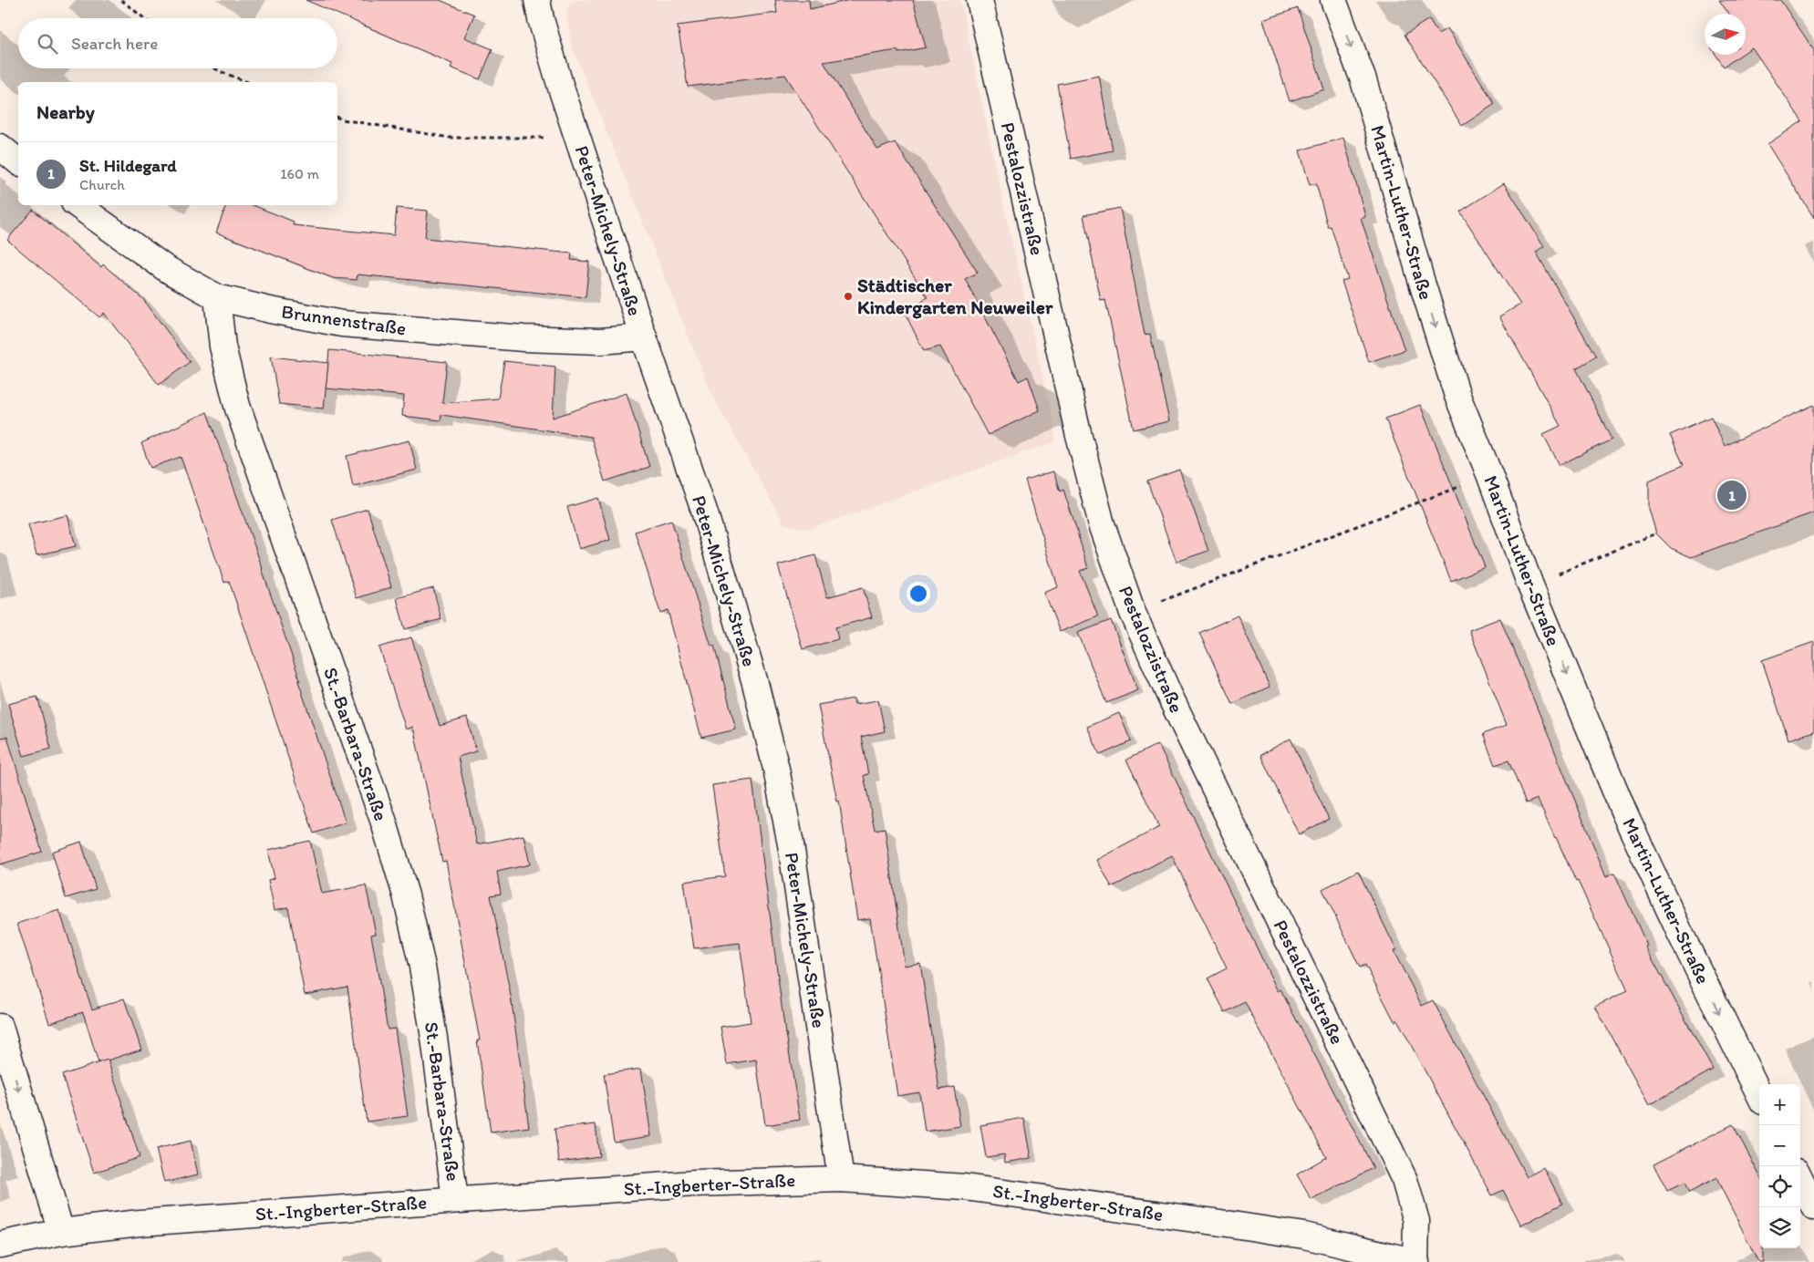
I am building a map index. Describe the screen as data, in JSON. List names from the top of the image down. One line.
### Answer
{"streets":{"street":["Pestalozzistraße","Martin-Luther-Straße","Peter-Michely-Straße","Brunnenstraße","St.-Barbara-Straße","St.-Ingberter-Straße"]},"crossings":[["Pestalozzistraße","St.-Ingberter-Straße"],["Peter-Michely-Straße","Brunnenstraße"],["Peter-Michely-Straße","St.-Ingberter-Straße"],["Brunnenstraße","St.-Barbara-Straße"],["St.-Barbara-Straße","St.-Ingberter-Straße"]],"one_way":["Martin-Luther-Straße"],"places":["Städtischer Kindergarten Neuweiler"],"north":"right","page":{"search":"Search here","heading":"Nearby","list":[{"mark":"1","name":"St. Hildegard","note":"Church","value":"160 m"}],"pins":"1","map_buttons":["+","−"]}}
